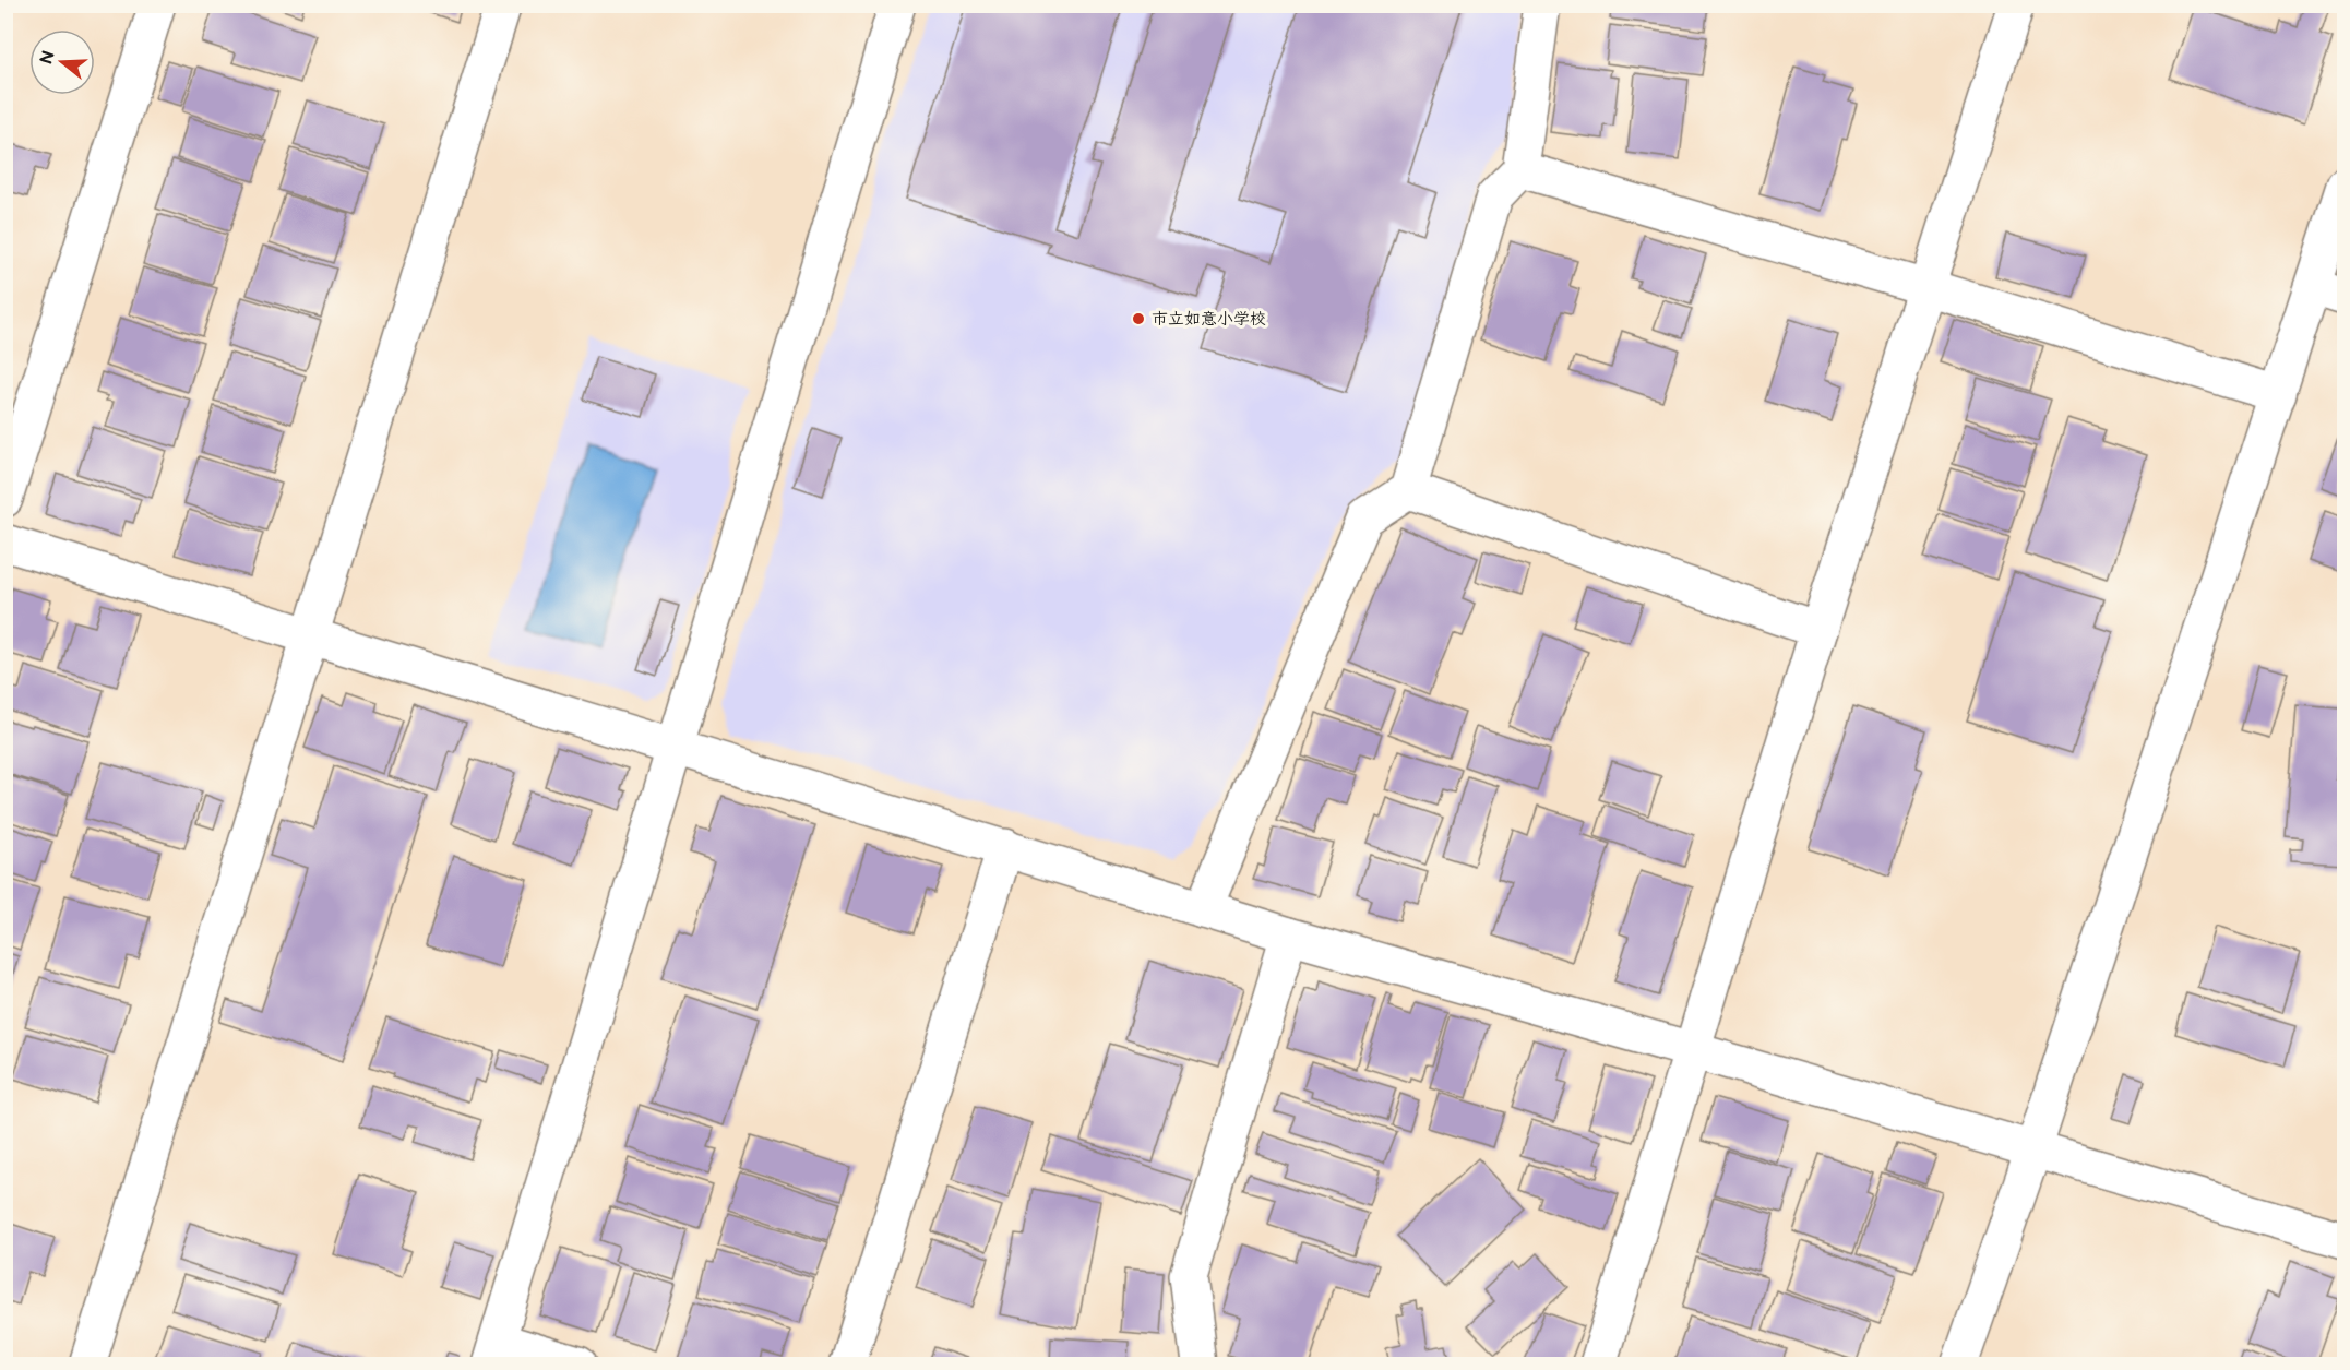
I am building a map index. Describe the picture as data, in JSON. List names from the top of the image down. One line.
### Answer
{"places":["市立如意小学校"],"north":"left"}
